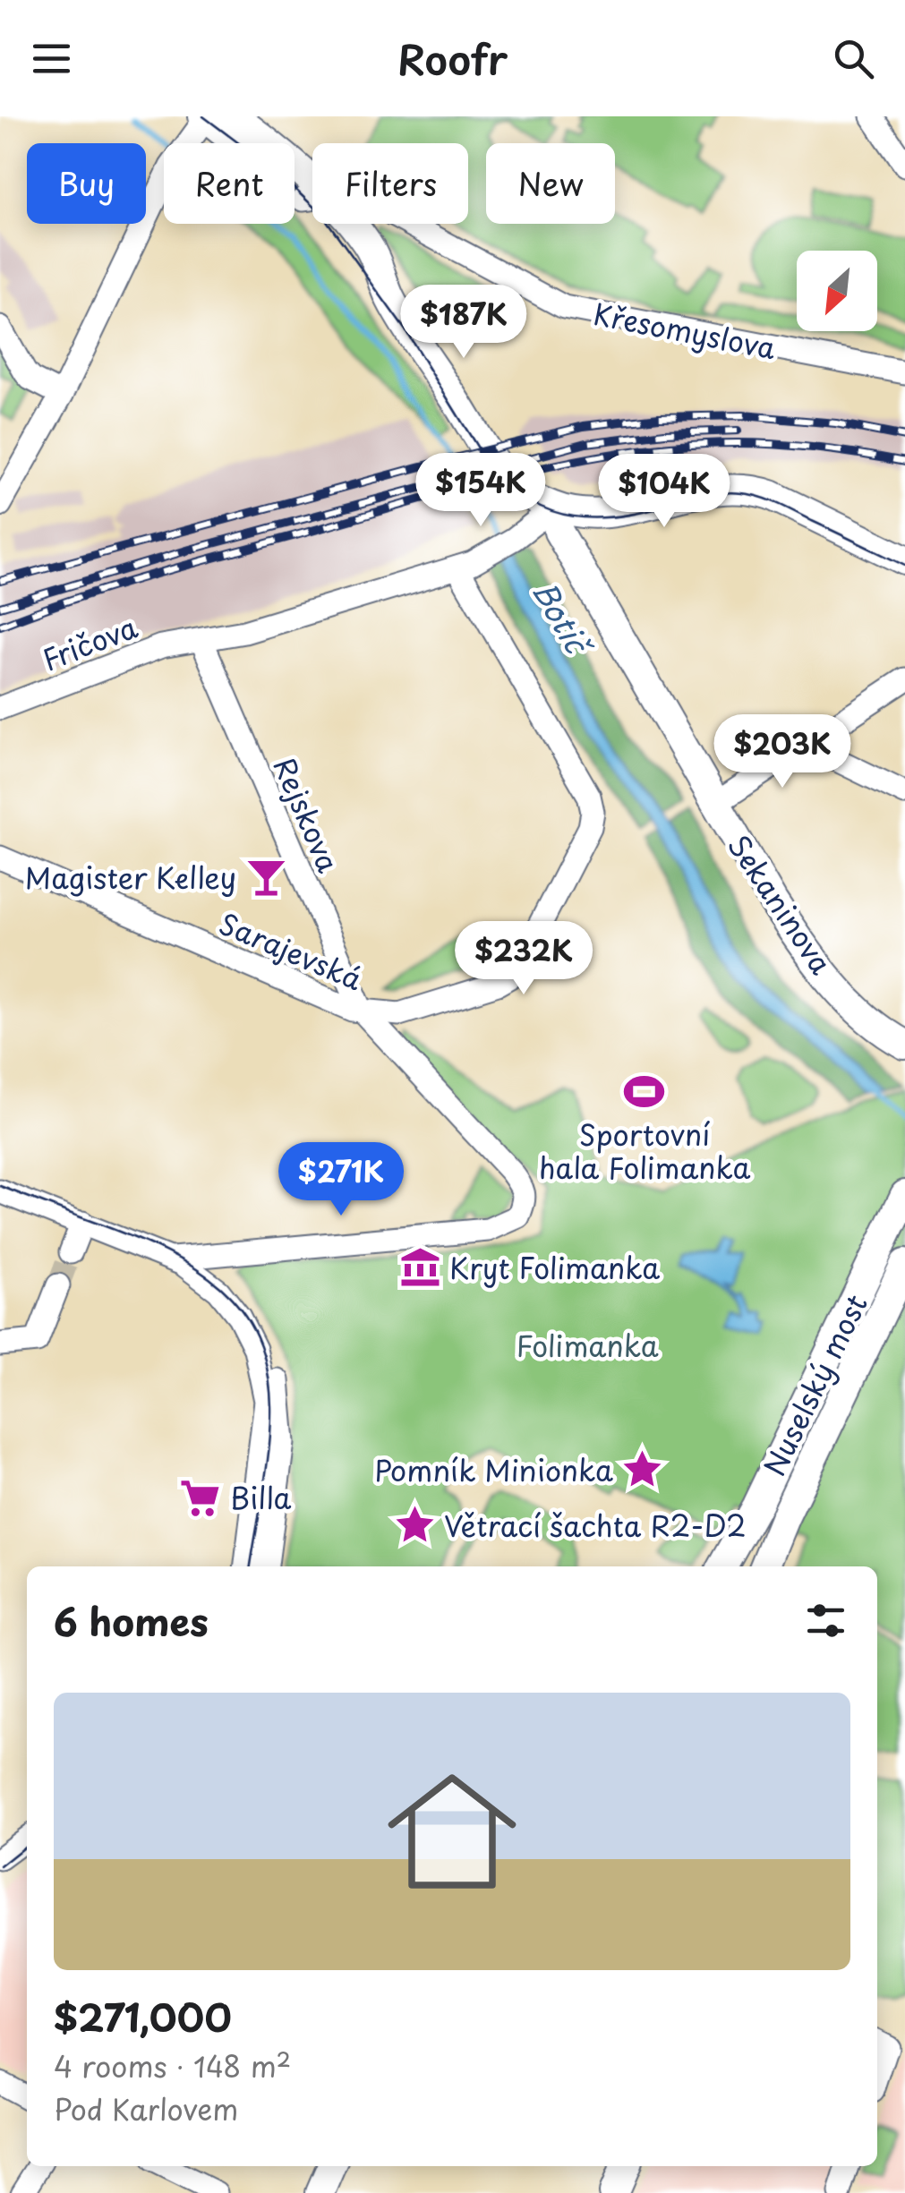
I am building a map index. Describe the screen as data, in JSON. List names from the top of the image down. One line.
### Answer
{"streets":{"main road":["Sekaninova","Nuselský most"],"street":["Křesomyslova","Fričova","Rejskova","Sarajevská"]},"crossings":[["Fričova","Rejskova"],["Fričova","Sekaninova"],["Rejskova","Sarajevská"]],"water":["Botič"],"parks":["Folimanka"],"places":{"bar":["Magister Kelley"],"sports":["Sportovní hala Folimanka"],"museum":["Kryt Folimanka"],"place":["Pomník Minionka","Větrací šachta R2-D2"],"supermarket":["Billa"]},"north":"bottom left","page":{"header":"Roofr","chip":["Buy","Rent","Filters","New"],"price":["$187K","$154K","$104K","$203K","$232K","$271K"],"heading":"6 homes","list":[{"name":"$271,000","note":"4 rooms · 148 m² · Pod Karlovem"}]}}
